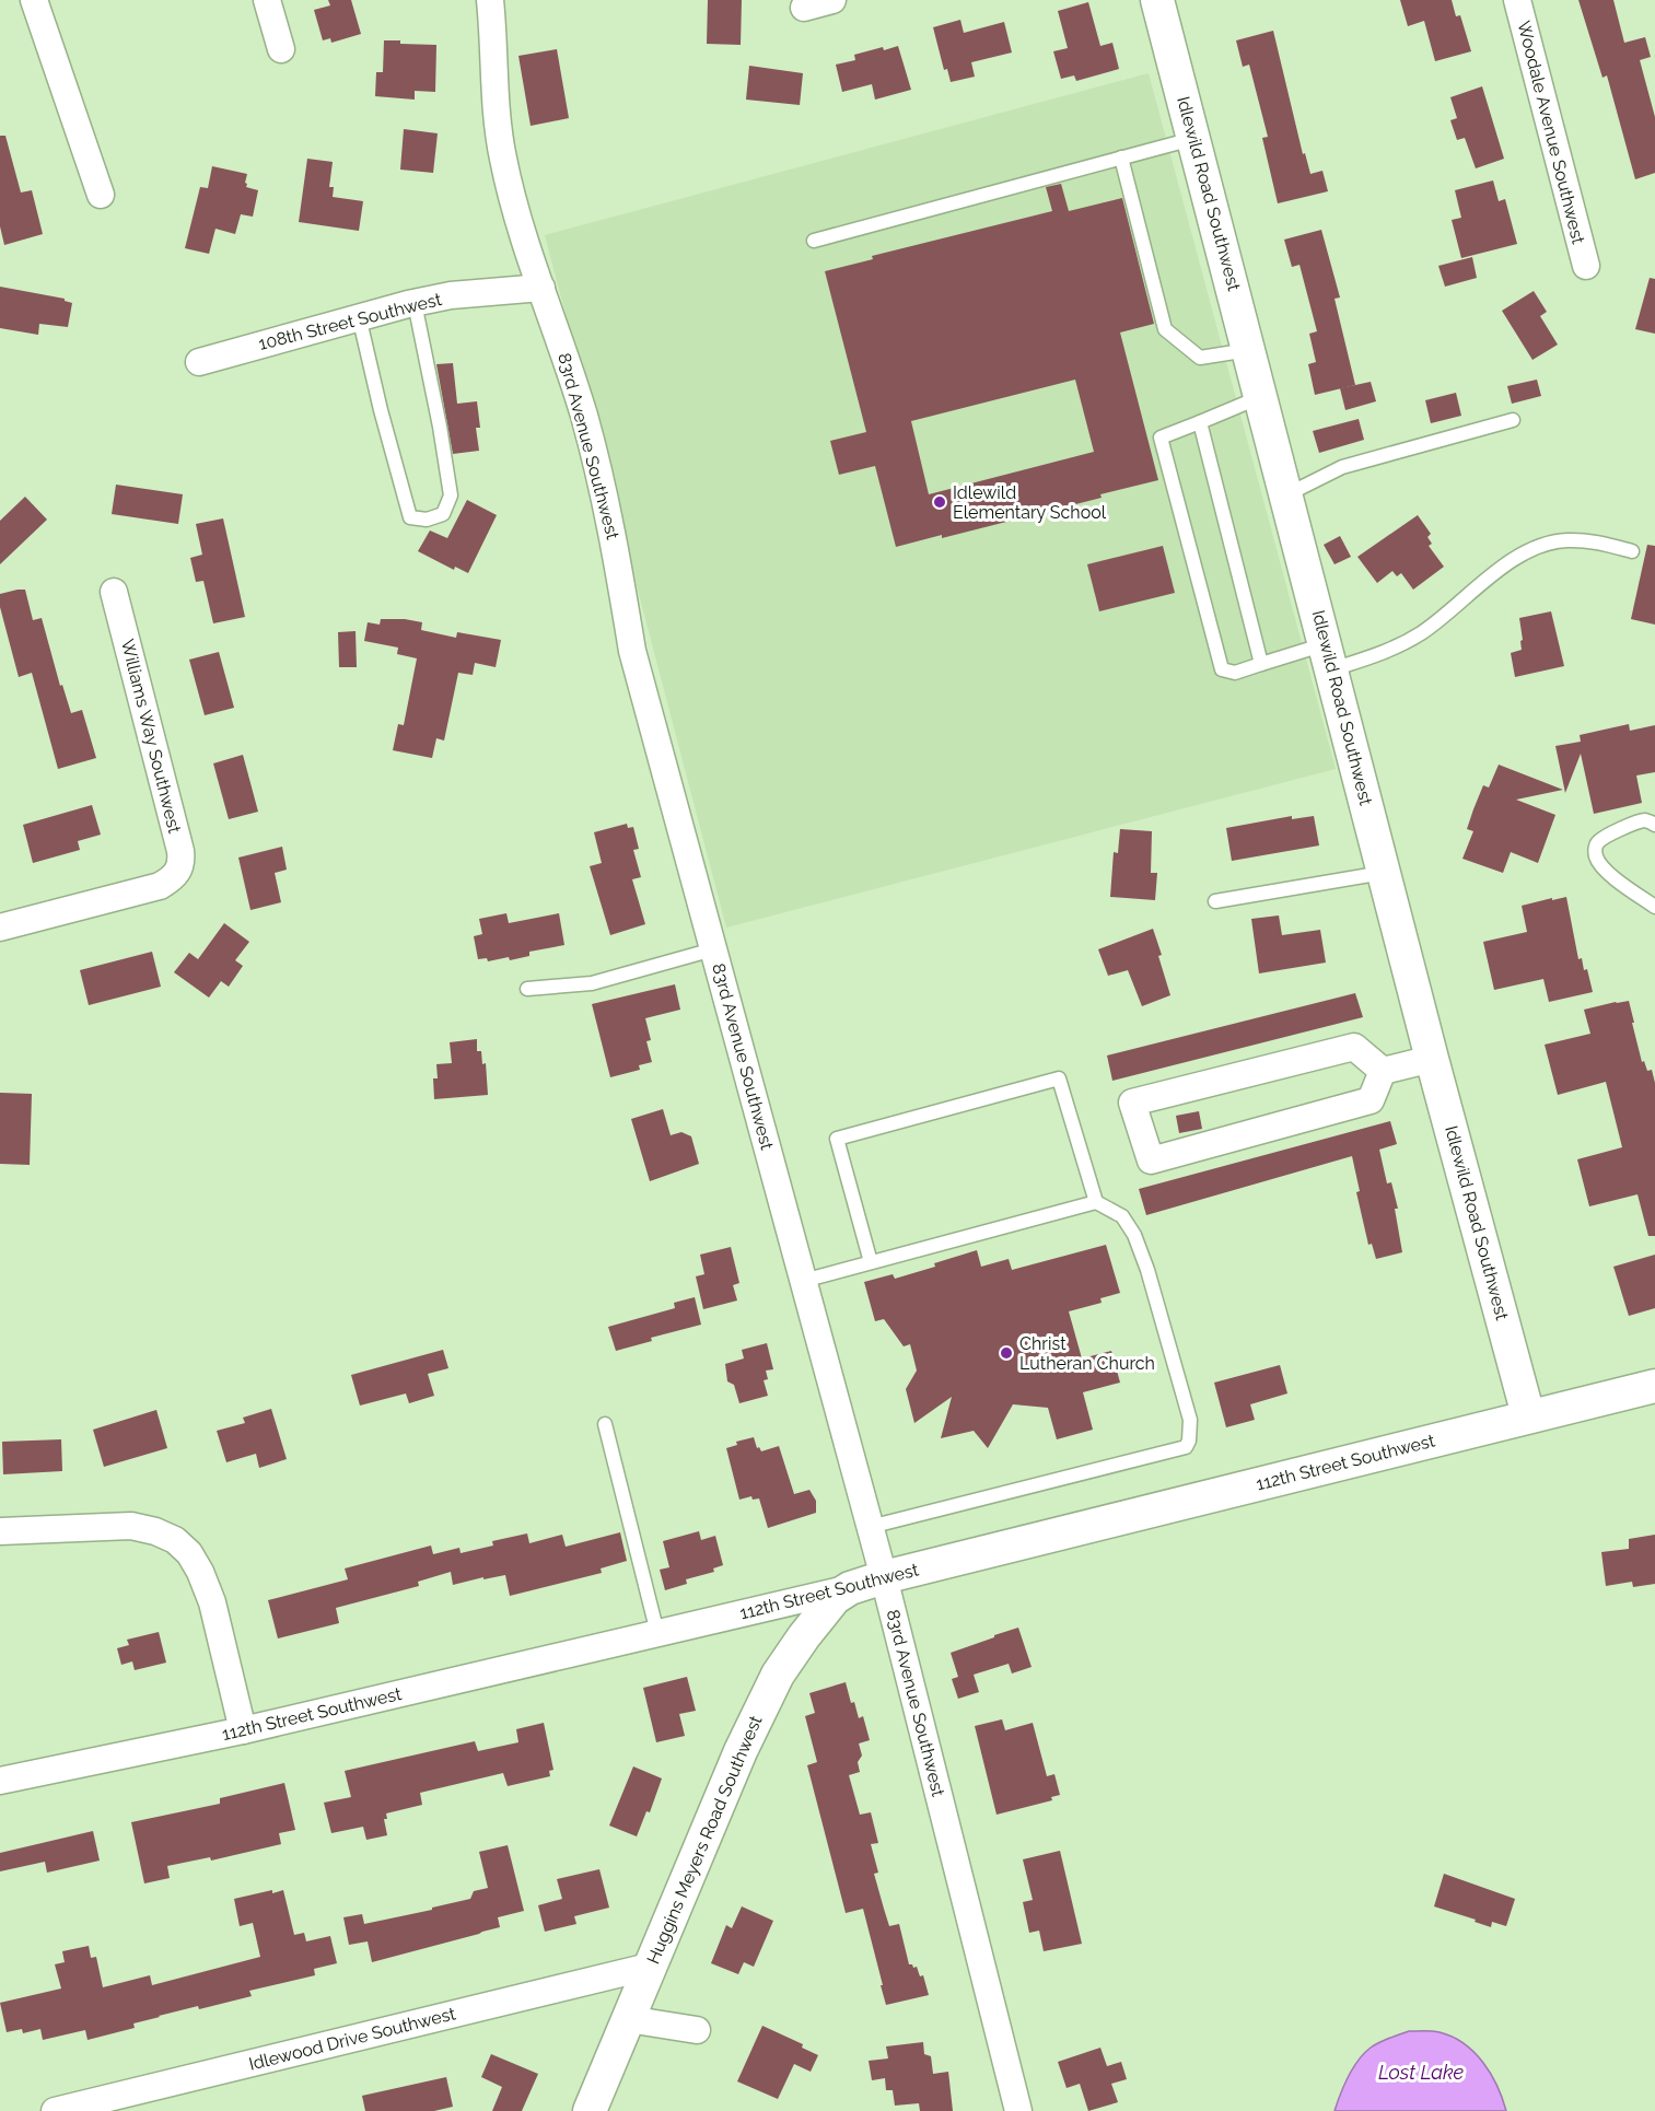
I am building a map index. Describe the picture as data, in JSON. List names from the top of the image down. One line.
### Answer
{"streets":{"street":["Woodale Avenue Southwest","Idlewild Road Southwest","108th Street Southwest","83rd Avenue Southwest","Williams Way Southwest","112th Street Southwest","Huggins Meyers Road Southwest","Idlewood Drive Southwest"]},"crossings":[["Idlewild Road Southwest","112th Street Southwest"],["108th Street Southwest","83rd Avenue Southwest"],["83rd Avenue Southwest","112th Street Southwest"],["112th Street Southwest","Huggins Meyers Road Southwest"],["Huggins Meyers Road Southwest","Idlewood Drive Southwest"]],"water":["Lost Lake"],"places":["Idlewild Elementary School","Christ Lutheran Church"]}
